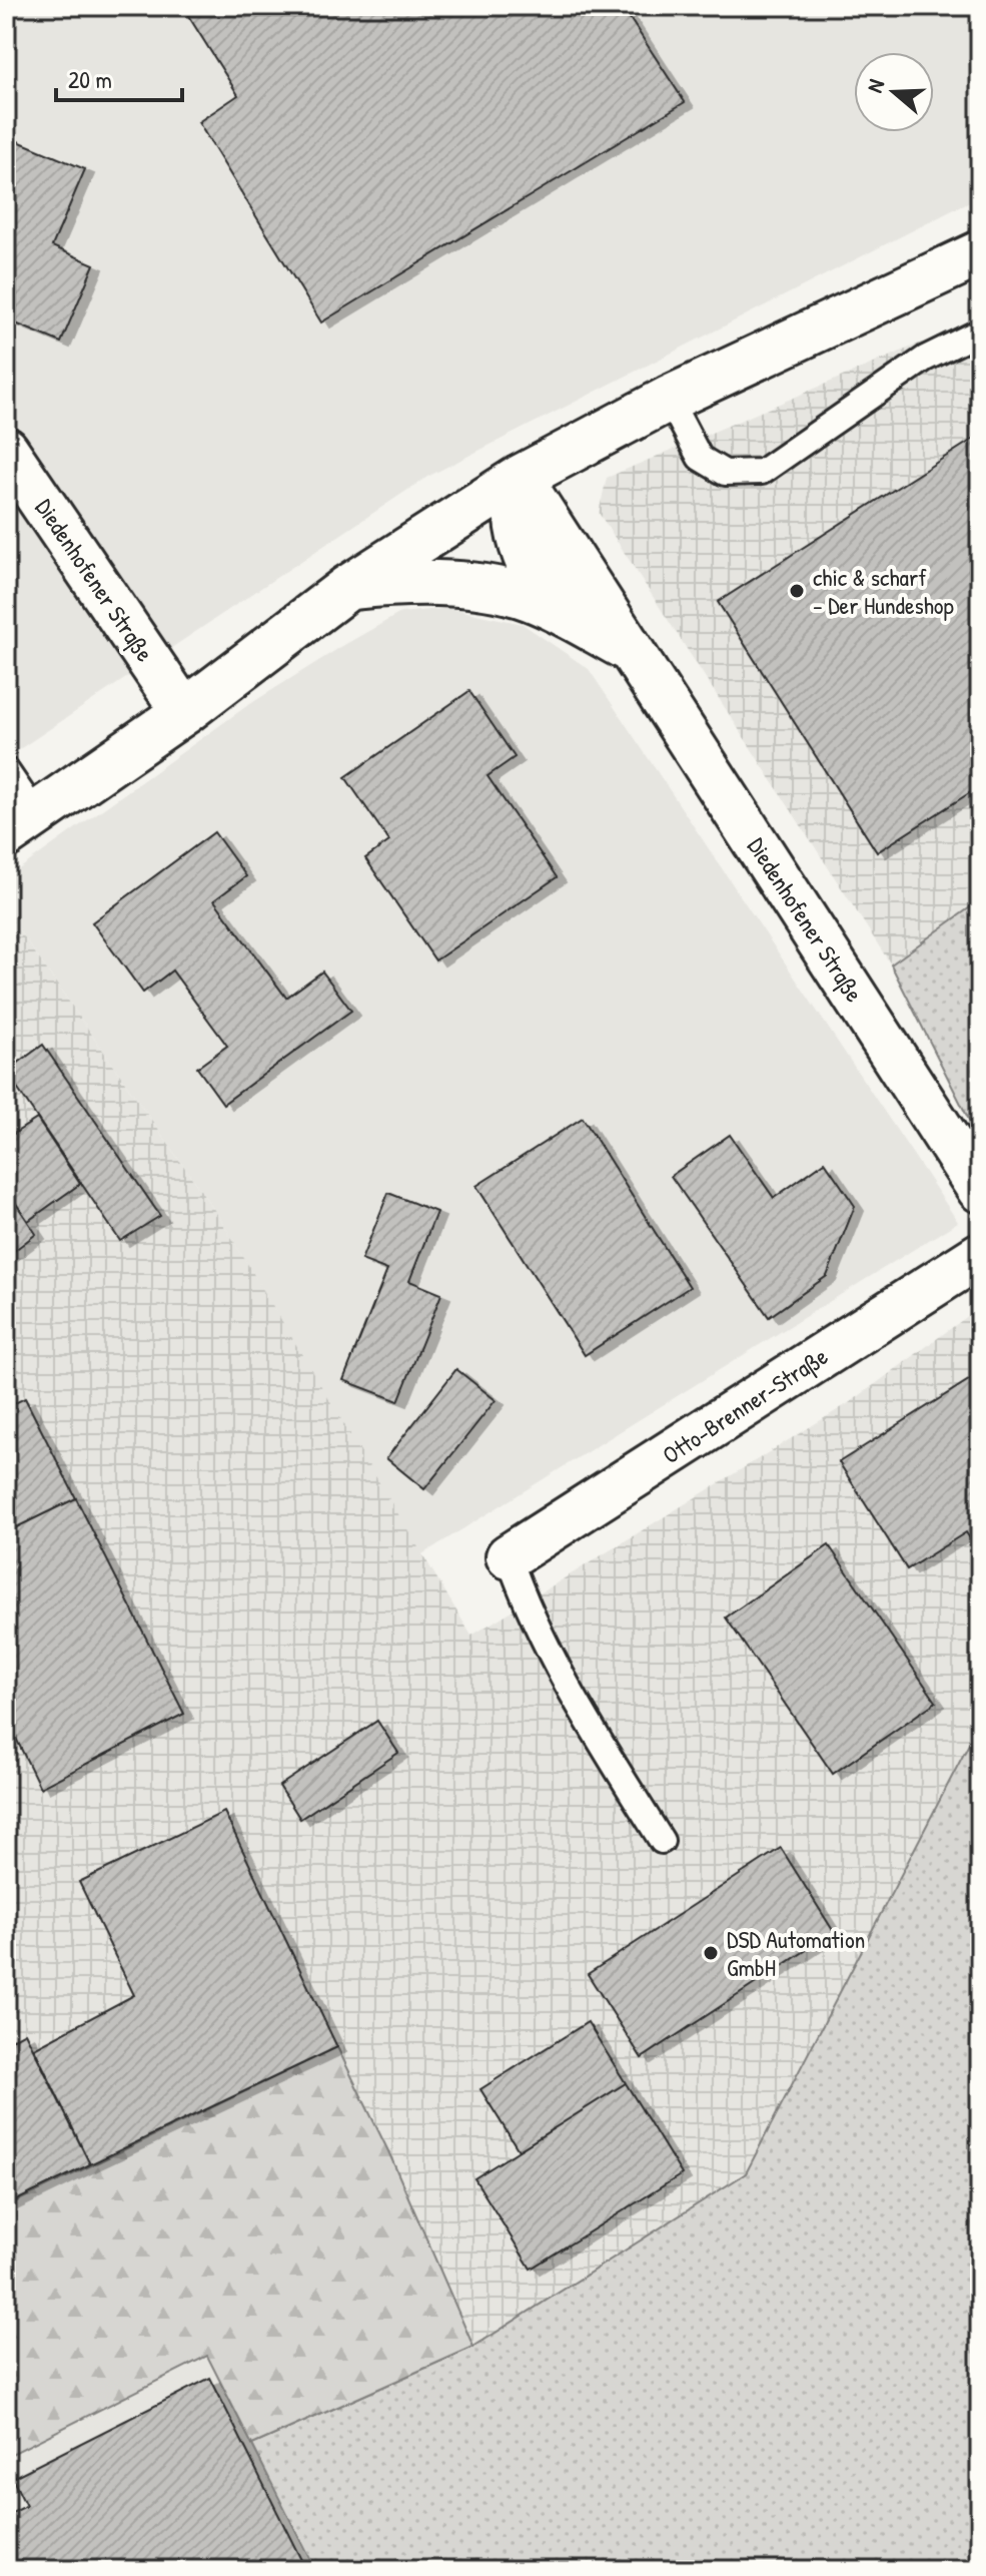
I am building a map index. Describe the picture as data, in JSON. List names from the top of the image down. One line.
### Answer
{"streets":{"street":["Diedenhofener Straße","Otto-Brenner-Straße"]},"places":["chic & scharf - Der Hundeshop","DSD Automation GmbH"],"scale_bar":"20 m","north":"left"}
